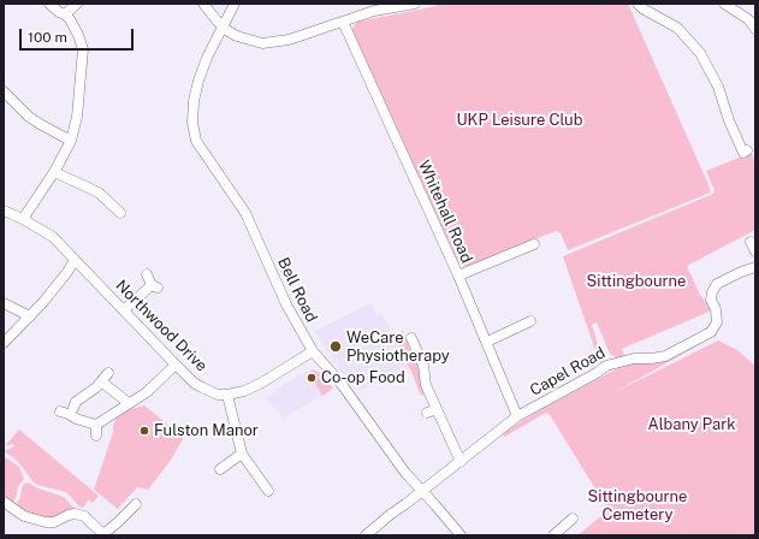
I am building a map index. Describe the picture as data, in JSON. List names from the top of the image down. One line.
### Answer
{"streets":{"street":["Whitehall Road","Bell Road","Northwood Drive","Capel Road"]},"crossings":[["Whitehall Road","Capel Road"],["Bell Road","Capel Road"]],"parks":["UKP Leisure Club","Sittingbourne","Albany Park","Sittingbourne Cemetery"],"places":["WeCare Physiotherapy","Co-op Food","Fulston Manor"],"scale_bar":"100 m"}
